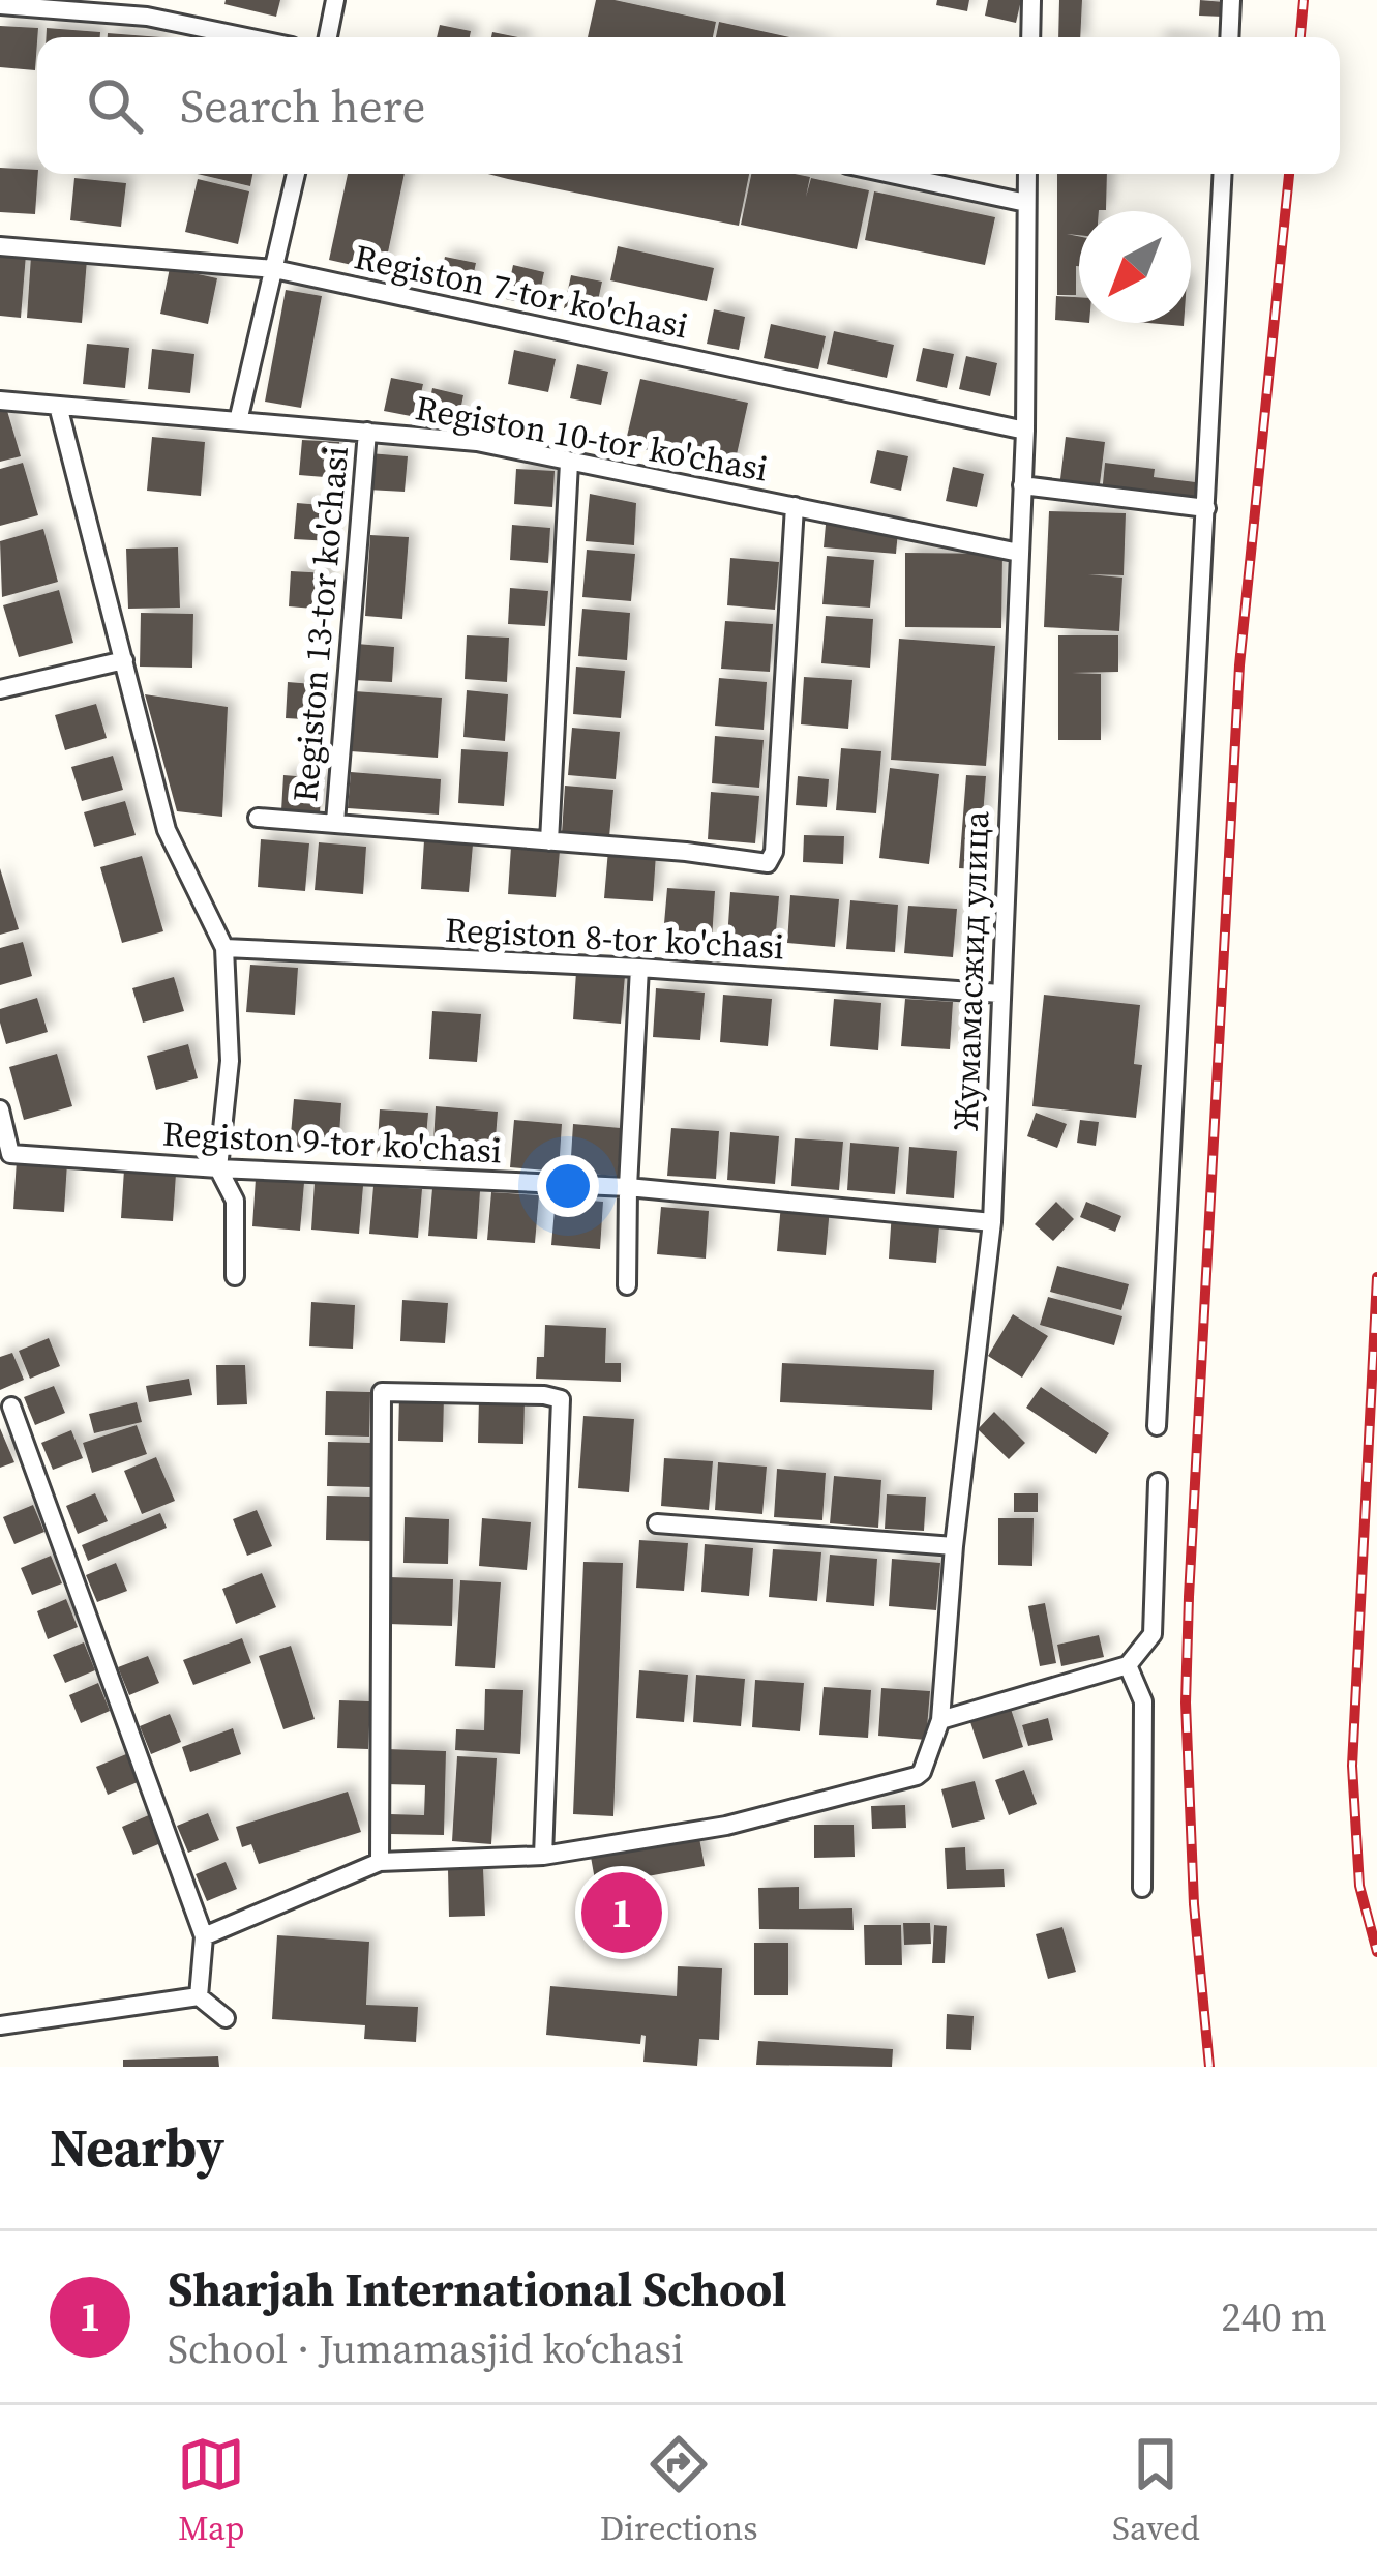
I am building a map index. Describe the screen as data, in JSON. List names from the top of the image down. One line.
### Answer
{"streets":{"street":["Registon 7-tor ko'chasi","Registon 10-tor ko'chasi","Registon 13-tor ko'chasi","Registon 8-tor ko'chasi","Жумамасжид улица","Registon 9-tor ko'chasi"]},"crossings":[["Registon 7-tor ko'chasi","Жумамасжид улица"],["Registon 10-tor ko'chasi","Registon 13-tor ko'chasi"],["Registon 10-tor ko'chasi","Жумамасжид улица"],["Registon 8-tor ko'chasi","Жумамасжид улица"],["Жумамасжид улица","Registon 9-tor ko'chasi"]],"north":"bottom left","page":{"search":"Search here","pins":"1","heading":"Nearby","list":[{"mark":"1","name":"Sharjah International School","note":"School · Jumamasjid koʻchasi","value":"240 m"}],"nav":["Map","Directions","Saved"]}}
